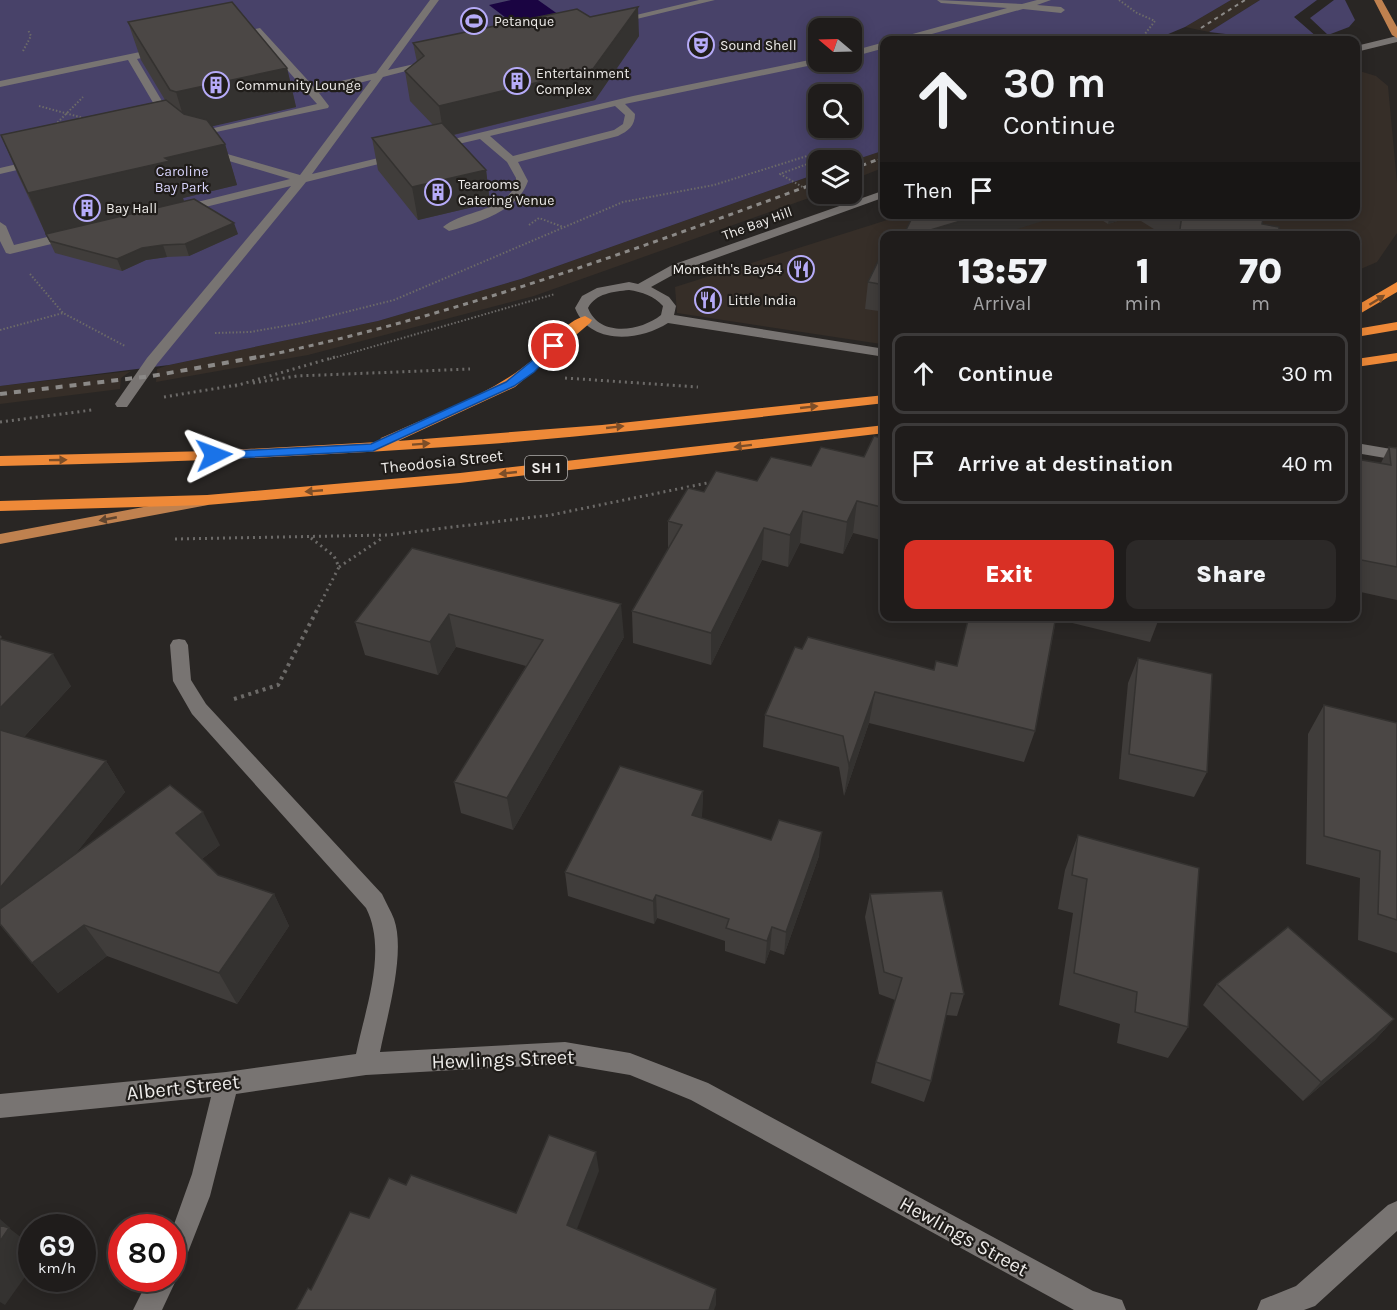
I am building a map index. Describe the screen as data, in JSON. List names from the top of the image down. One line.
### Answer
{"streets":{"highway":["Theodosia Street","SH 1"],"street":["The Bay Hill","Hewlings Street","Albert Street"]},"crossings":[["Hewlings Street","Albert Street"]],"parks":["Caroline Bay Park"],"places":{"sports":["Petanque"],"theatre":["Sound Shell"],"building":["Entertainment Complex","Community Lounge","Tearooms Catering Venue","Bay Hall"],"restaurant":["Monteith's Bay54","Little India"]},"north":"left","page":{"turn":["30 m","Continue"],"then":"Then","eta":["13:57","Arrival","1","min","70","m"],"list":[{"name":"Continue","value":"30 m"},{"name":"Arrive at destination","value":"40 m"}],"buttons":["Exit","Share"],"speed":"69 km/h","limit":"80"}}
